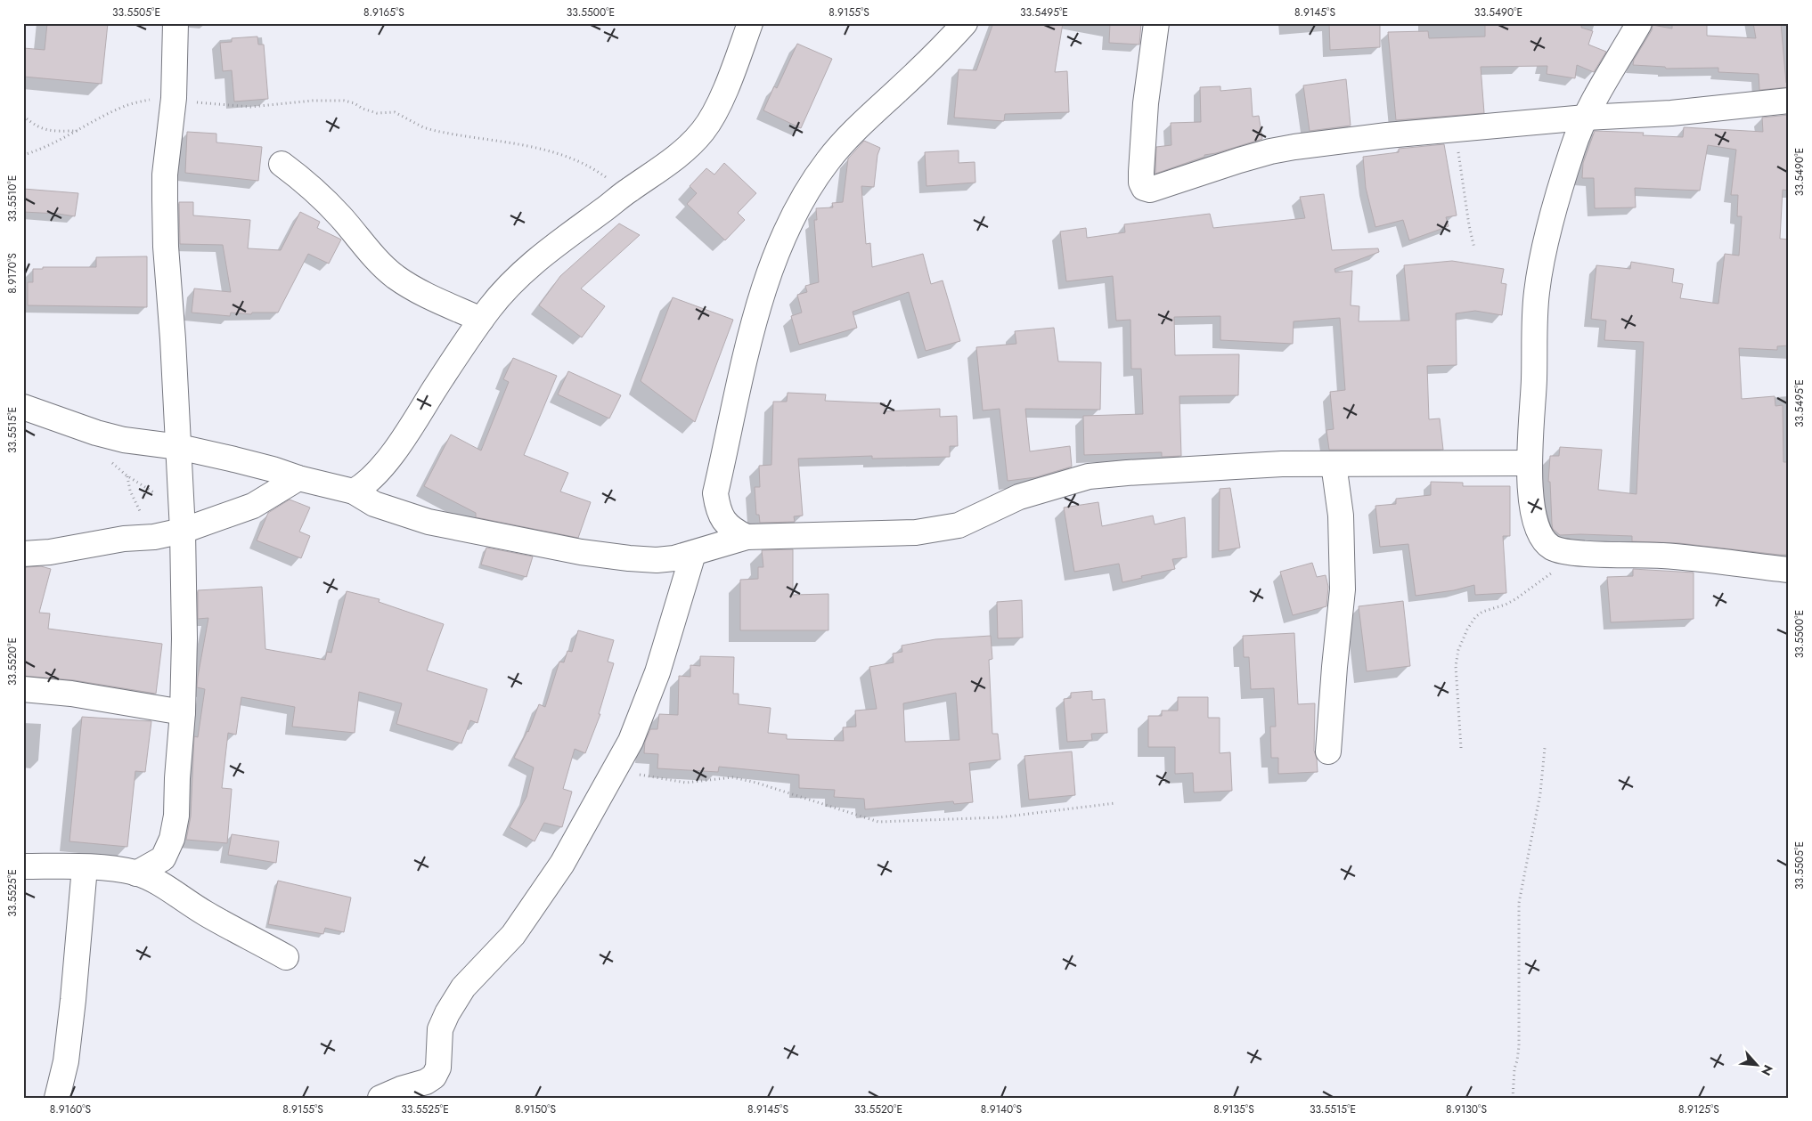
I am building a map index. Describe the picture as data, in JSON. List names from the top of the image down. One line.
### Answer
{"north":"bottom right","coordinates":["33.5505°E","8.9165°S","33.5500°E","8.9155°S","33.5495°E","8.9145°S","33.5490°E","33.5510°E","8.9170°S","33.5515°E","33.5520°E","33.5525°E","8.9160°S","8.9150°S","8.9140°S","8.9135°S","8.9130°S","8.9125°S"]}
